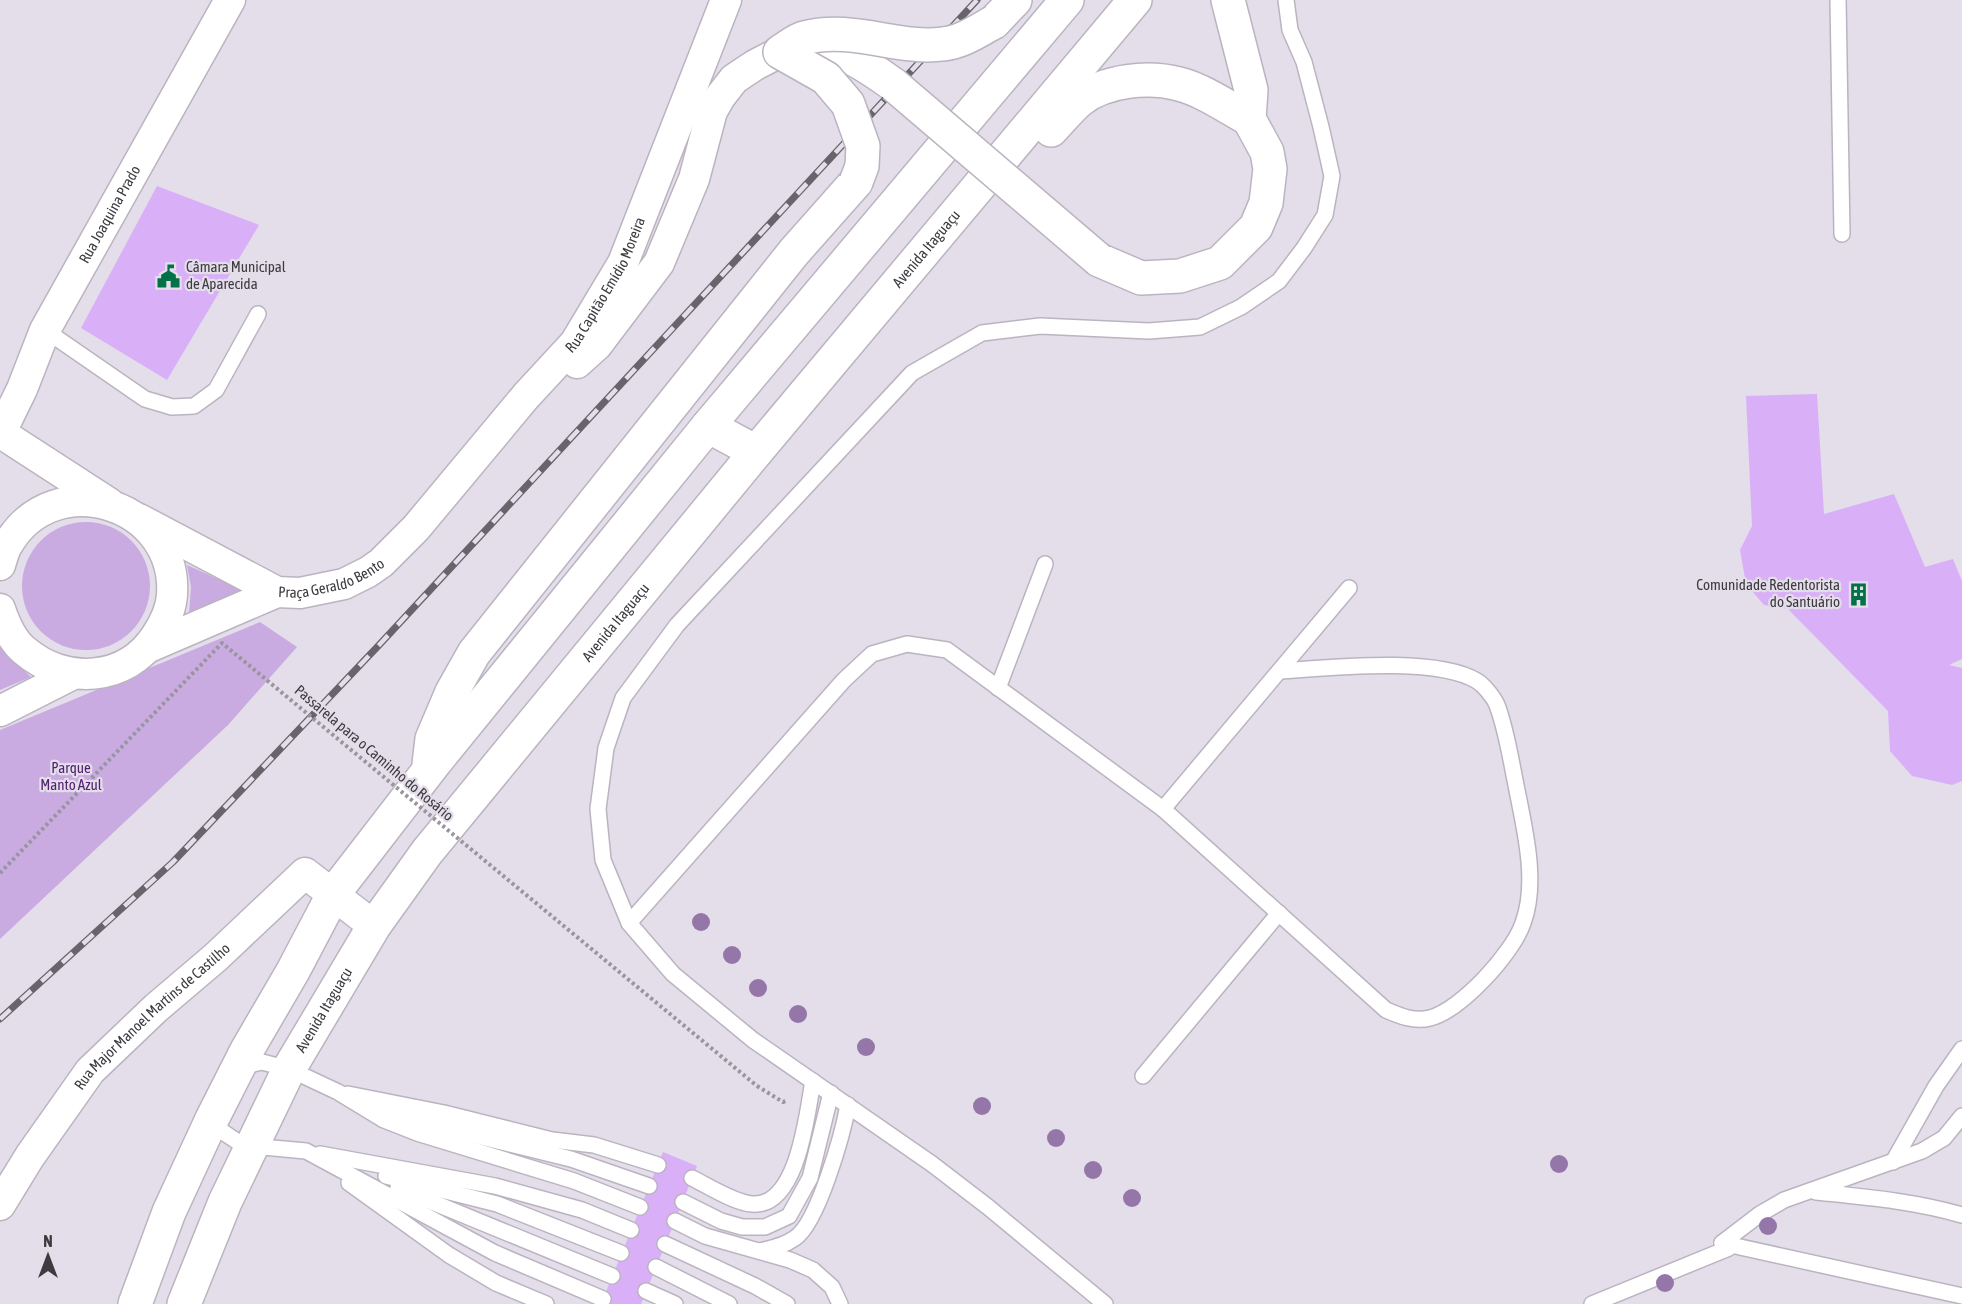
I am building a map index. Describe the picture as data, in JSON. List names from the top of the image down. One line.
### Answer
{"streets":{"main road":["Avenida Itaguaçu"],"street":["Rua Joaquina Prado","Rua Capitão Emídio Moreira","Praça Geraldo Bento","Rua Major Manoel Martins de Castilho"],"path":["Passarela para o Caminho do Rosário"]},"crossings":[["Rua Capitão Emídio Moreira","Praça Geraldo Bento"]],"parks":["Parque Manto Azul"],"places":{"public building":["Câmara Municipal de Aparecida"],"building":["Comunidade Redentorista do Santuário"]},"north":"top"}
